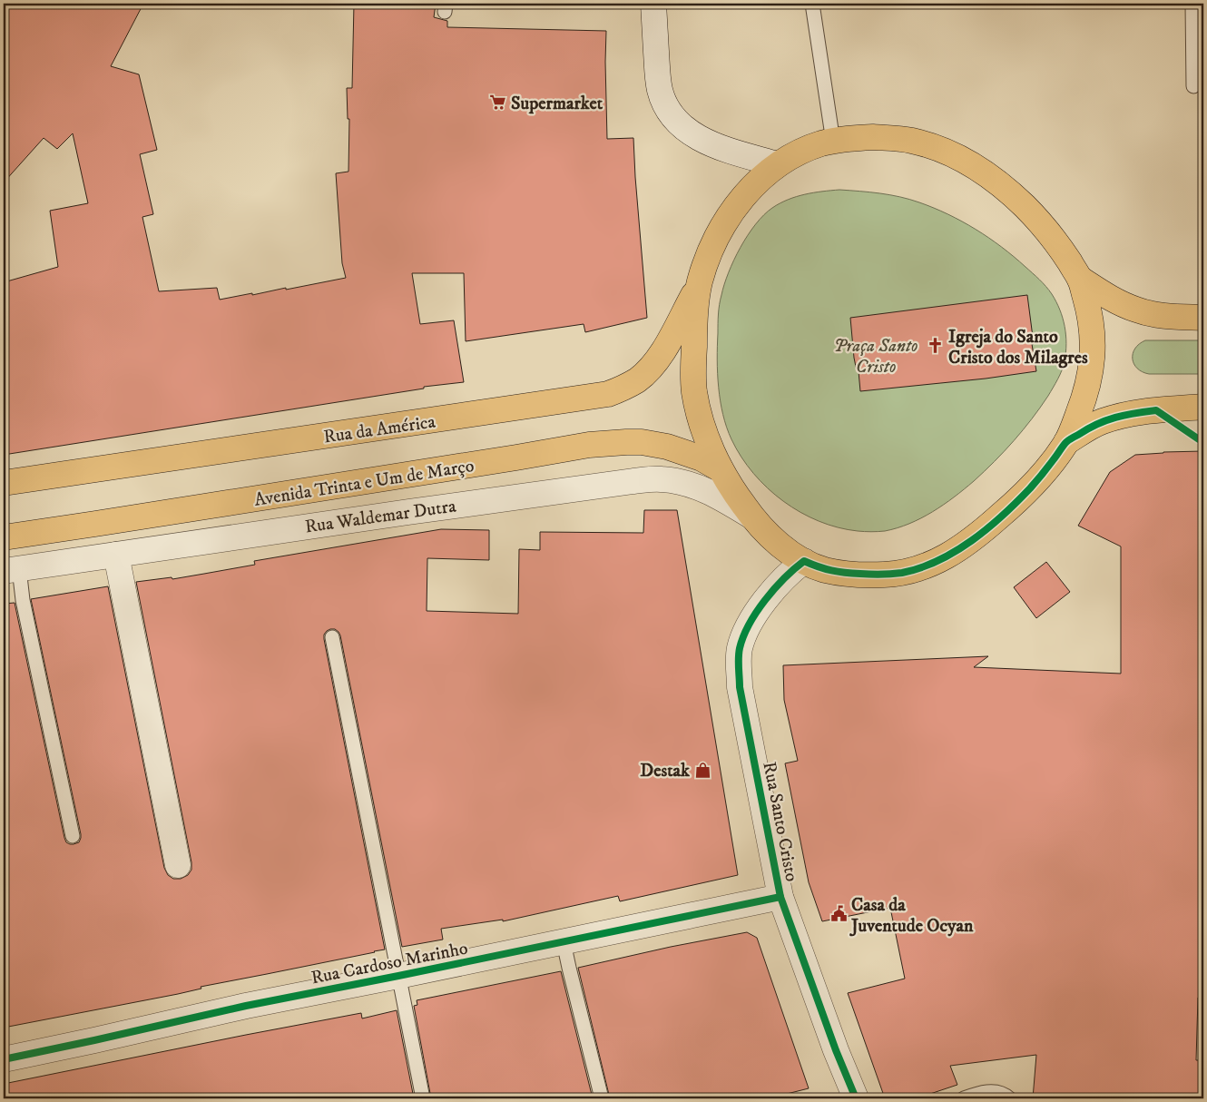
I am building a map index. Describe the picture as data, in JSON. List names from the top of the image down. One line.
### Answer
{"streets":{"main road":["Rua da América","Avenida Trinta e Um de Março"],"street":["Rua Waldemar Dutra","Rua Santo Cristo","Rua Cardoso Marinho"]},"crossings":[["Rua Santo Cristo","Rua Cardoso Marinho"]],"parks":["Praça Santo Cristo"],"places":{"supermarket":["Supermarket"],"church":["Igreja do Santo Cristo dos Milagres"],"shop":["Destak"],"public building":["Casa da Juventude Ocyan"]}}
